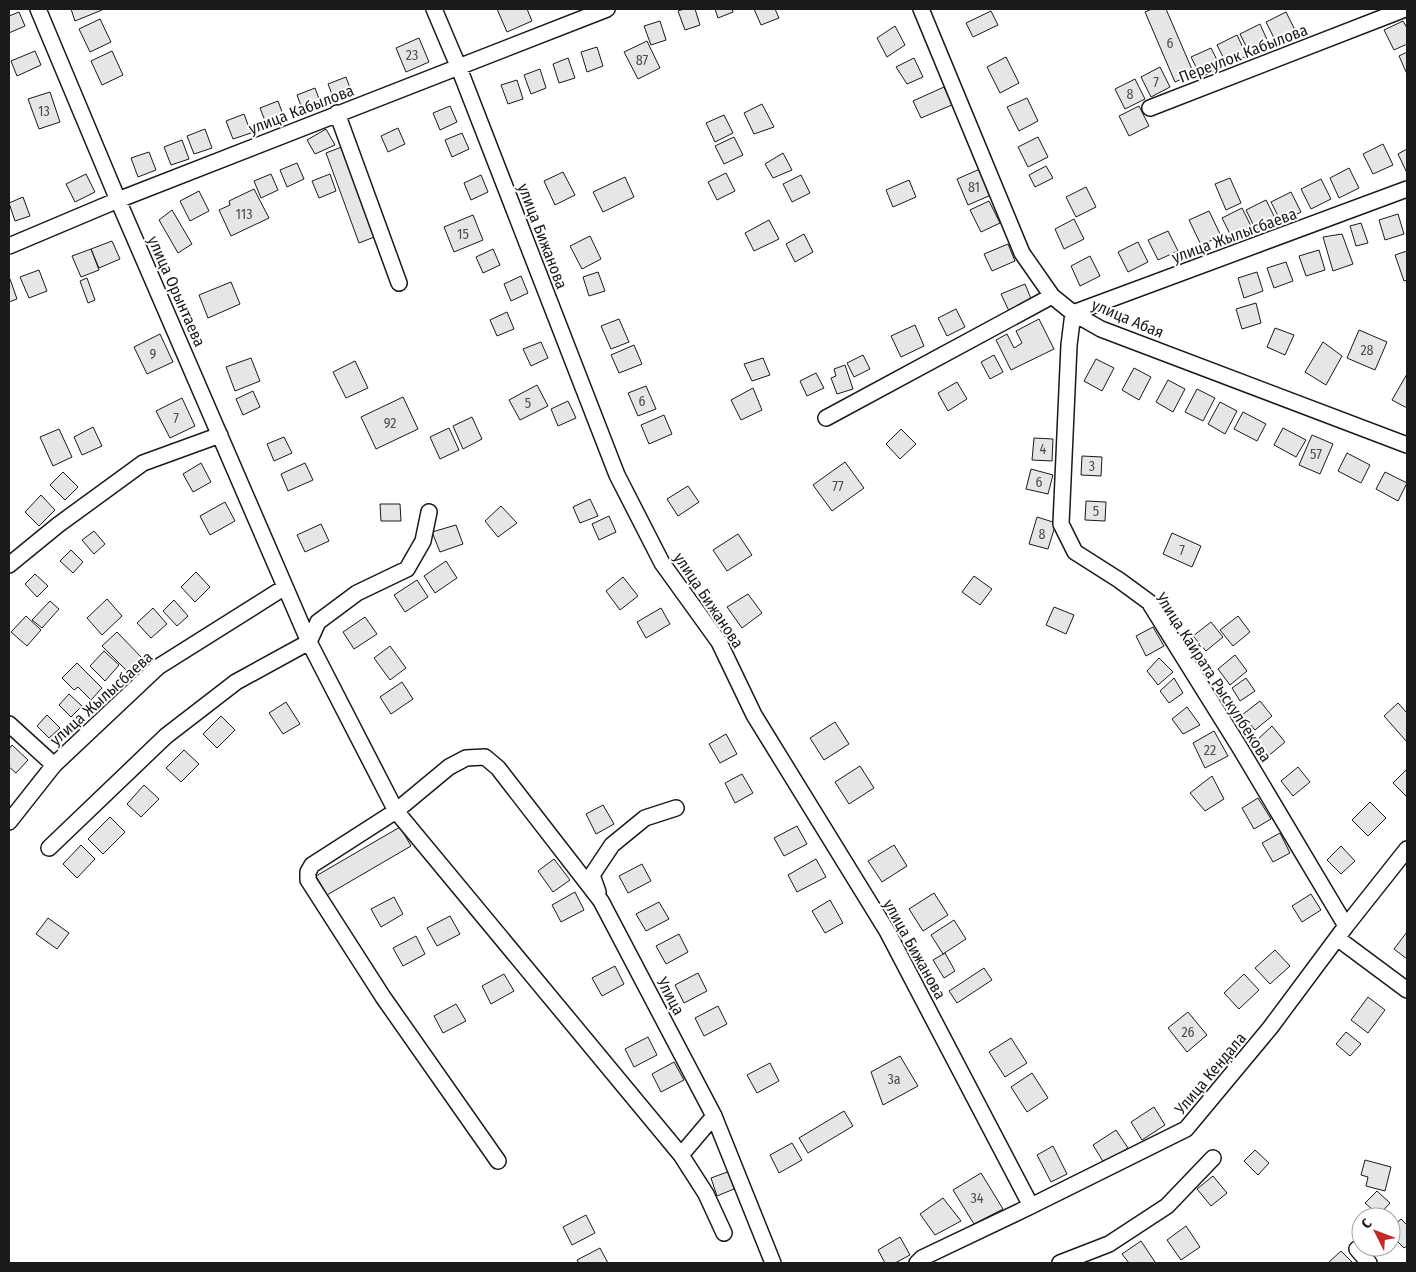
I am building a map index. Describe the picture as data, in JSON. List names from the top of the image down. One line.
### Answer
{"streets":{"street":["Переулок Кабылова","улица Кабылова","улица Жылысбаева","улица Бижанова","улица Орынтаева","улица Абая","Улица Кайрата Рыскулбекова","Улица","Улица Кендала"]},"crossings":[["улица Кабылова","улица Бижанова"],["улица Кабылова","улица Орынтаева"],["улица Жылысбаева","улица Орынтаева"],["улица Жылысбаева","улица Абая"],["улица Жылысбаева","Улица Кайрата Рыскулбекова"],["улица Бижанова","Улица Кендала"],["улица Орынтаева","Улица"],["улица Абая","Улица Кайрата Рыскулбекова"],["Улица Кайрата Рыскулбекова","Улица Кендала"]],"house_numbers":["6","23","87","7","8","13","81","113","15","28","9","6","5","7","92","4","57","3","6","77","5","8","7","22","26","3а","34"],"north":"top left"}
